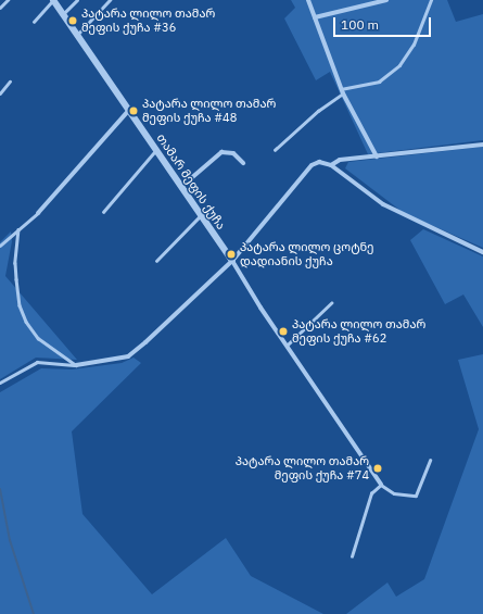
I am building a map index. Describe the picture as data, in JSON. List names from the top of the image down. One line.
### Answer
{"streets":{"street":["თამარ მეფის ქუჩა"]},"places":["პატარა ლილო თამარ მეფის ქუჩა #36","პატარა ლილო თამარ მეფის ქუჩა #48","პატარა ლილო ცოტნე დადიანის ქუჩა","პატარა ლილო თამარ მეფის ქუჩა #62","პატარა ლილო თამარ მეფის ქუჩა #74"],"scale_bar":"100 m"}
